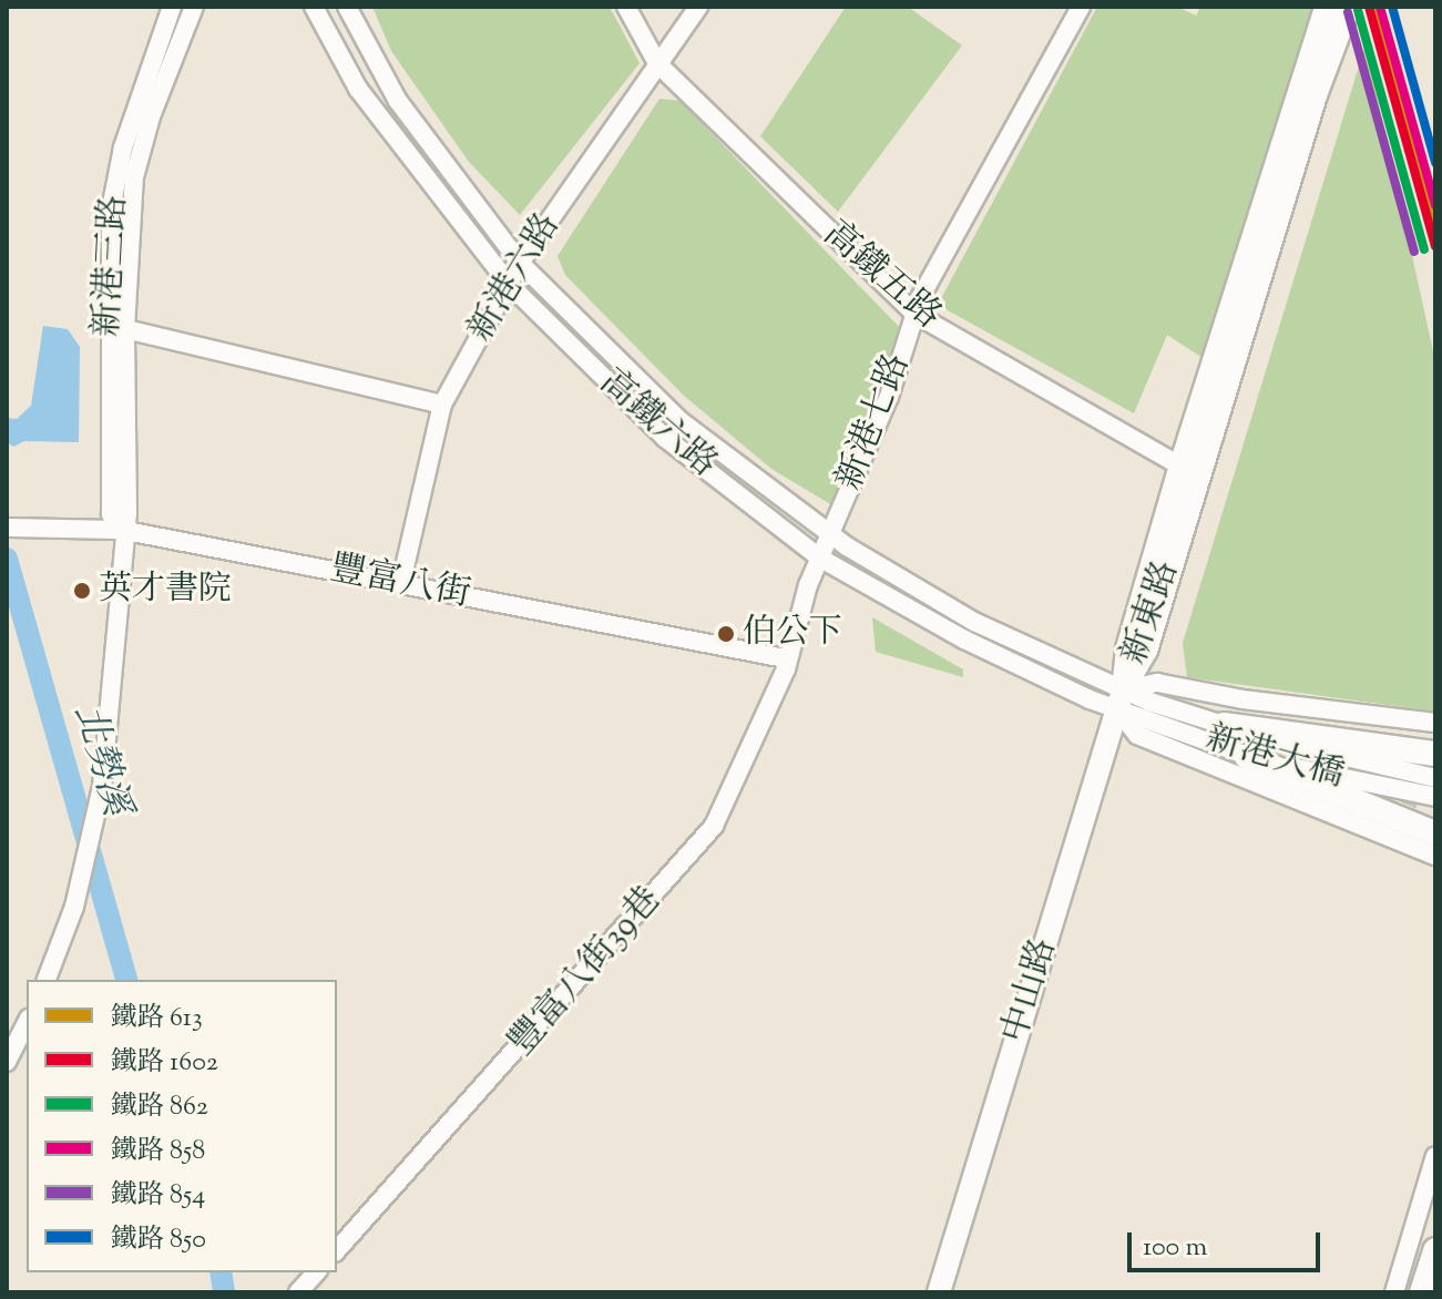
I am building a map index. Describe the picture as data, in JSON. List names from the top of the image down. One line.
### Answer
{"streets":{"main road":["新東路","中山路"],"street":["新港三路","高鐵五路","新港六路","新港七路","高鐵六路","豐富八街","新港大橋","豐富八街39巷"]},"crossings":[["新港三路","豐富八街"],["高鐵五路","新港六路"],["高鐵五路","新港七路"],["高鐵五路","新東路"],["新港六路","高鐵六路"],["新港六路","豐富八街"],["新港七路","高鐵六路"],["新港七路","豐富八街"],["新港七路","豐富八街39巷"],["高鐵六路","新東路"],["高鐵六路","新港大橋"],["高鐵六路","中山路"],["豐富八街","豐富八街39巷"],["新東路","新港大橋"],["新東路","中山路"],["新港大橋","中山路"]],"water":["北勢溪"],"places":["英才書院","伯公下"],"lines":["rail line 613","rail line 1602","rail line 858","rail line 850","rail line 862","rail line 854"],"legend":["鐵路 613","鐵路 1602","鐵路 862","鐵路 858","鐵路 854","鐵路 850"],"scale_bar":"100 m"}
